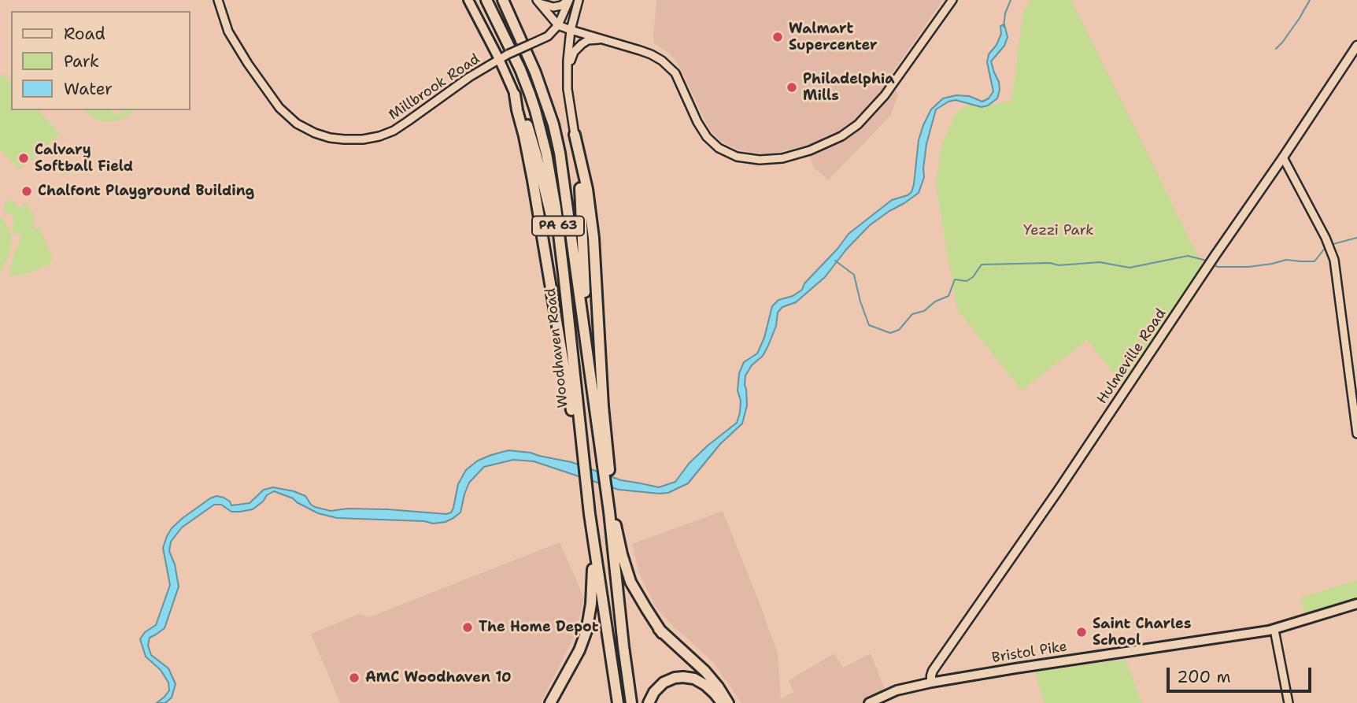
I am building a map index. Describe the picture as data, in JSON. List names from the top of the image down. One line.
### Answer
{"streets":{"highway":["PA 63","Woodhaven Road"],"main road":["Hulmeville Road","Bristol Pike"],"street":["Millbrook Road"]},"crossings":[["Hulmeville Road","Bristol Pike"]],"parks":["Yezzi Park"],"places":["Walmart Supercenter","Philadelphia Mills","Calvary Softball Field","Chalfont Playground Building","The Home Depot","Saint Charles School","AMC Woodhaven 10"],"legend":["Road","Park","Water"],"scale_bar":"200 m"}
